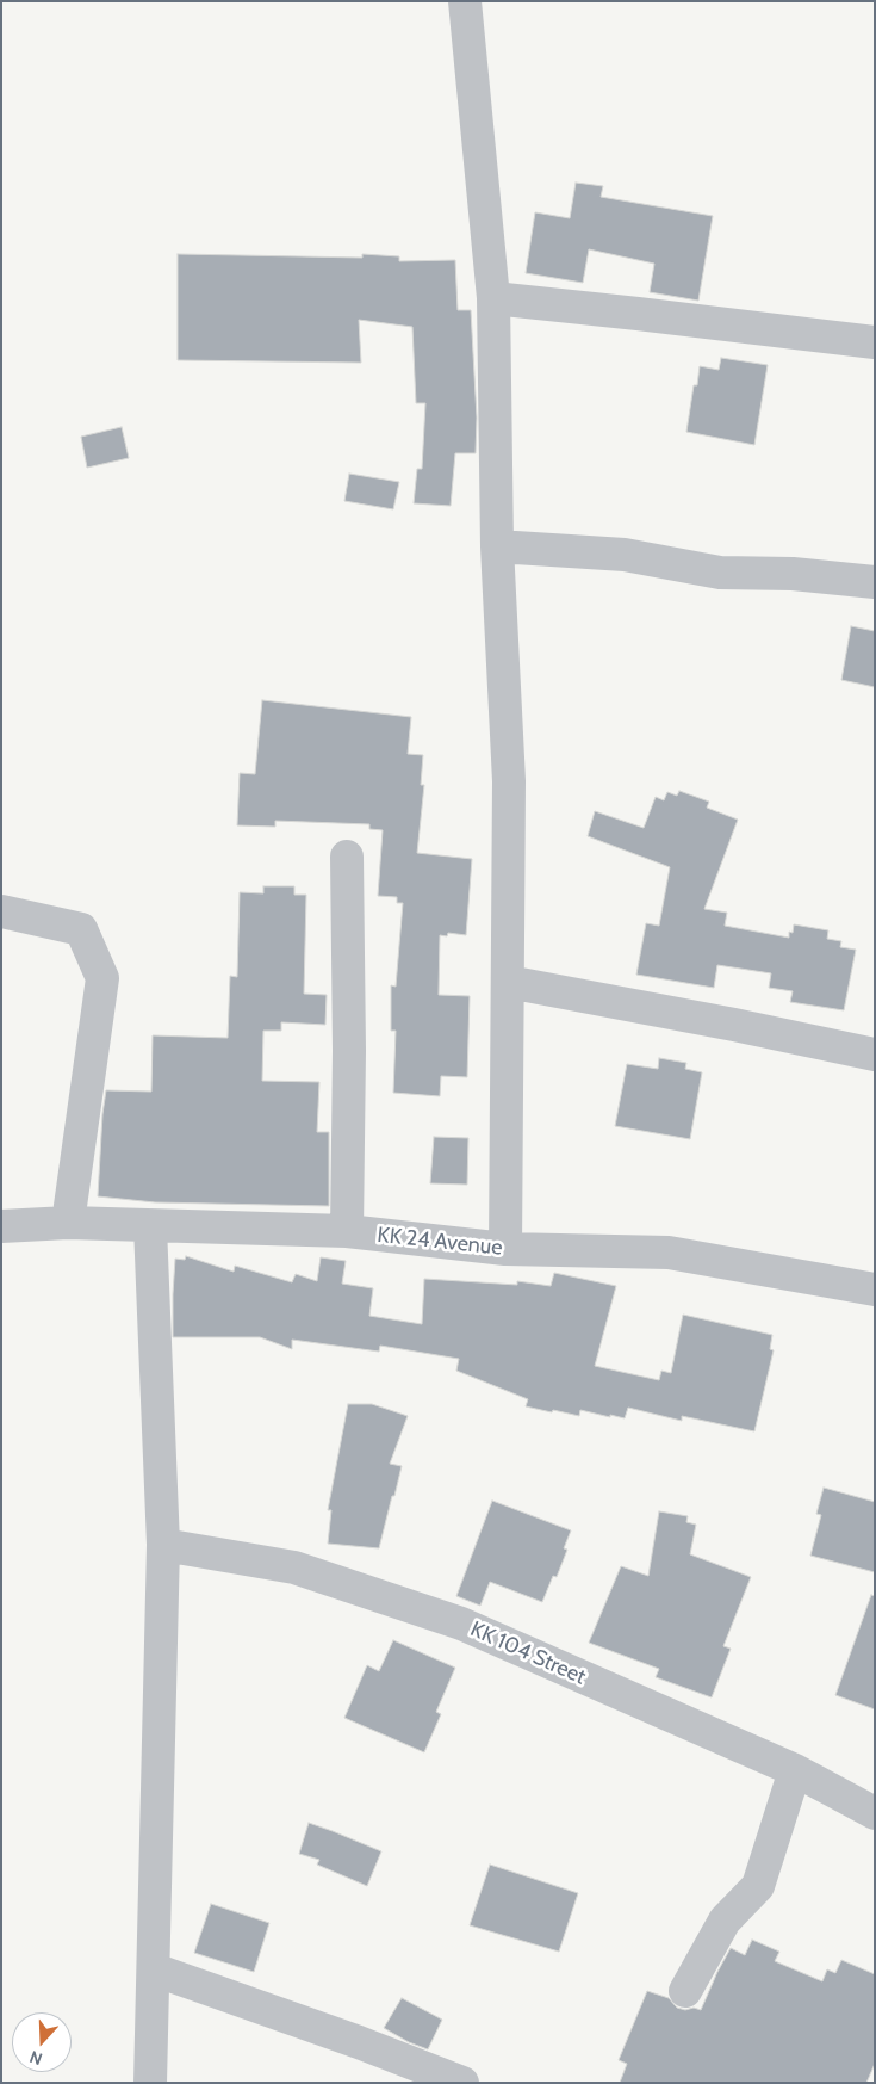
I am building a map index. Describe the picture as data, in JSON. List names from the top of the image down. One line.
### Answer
{"streets":{"street":["KK 24 Avenue","KK 104 Street"]},"north":"bottom"}
